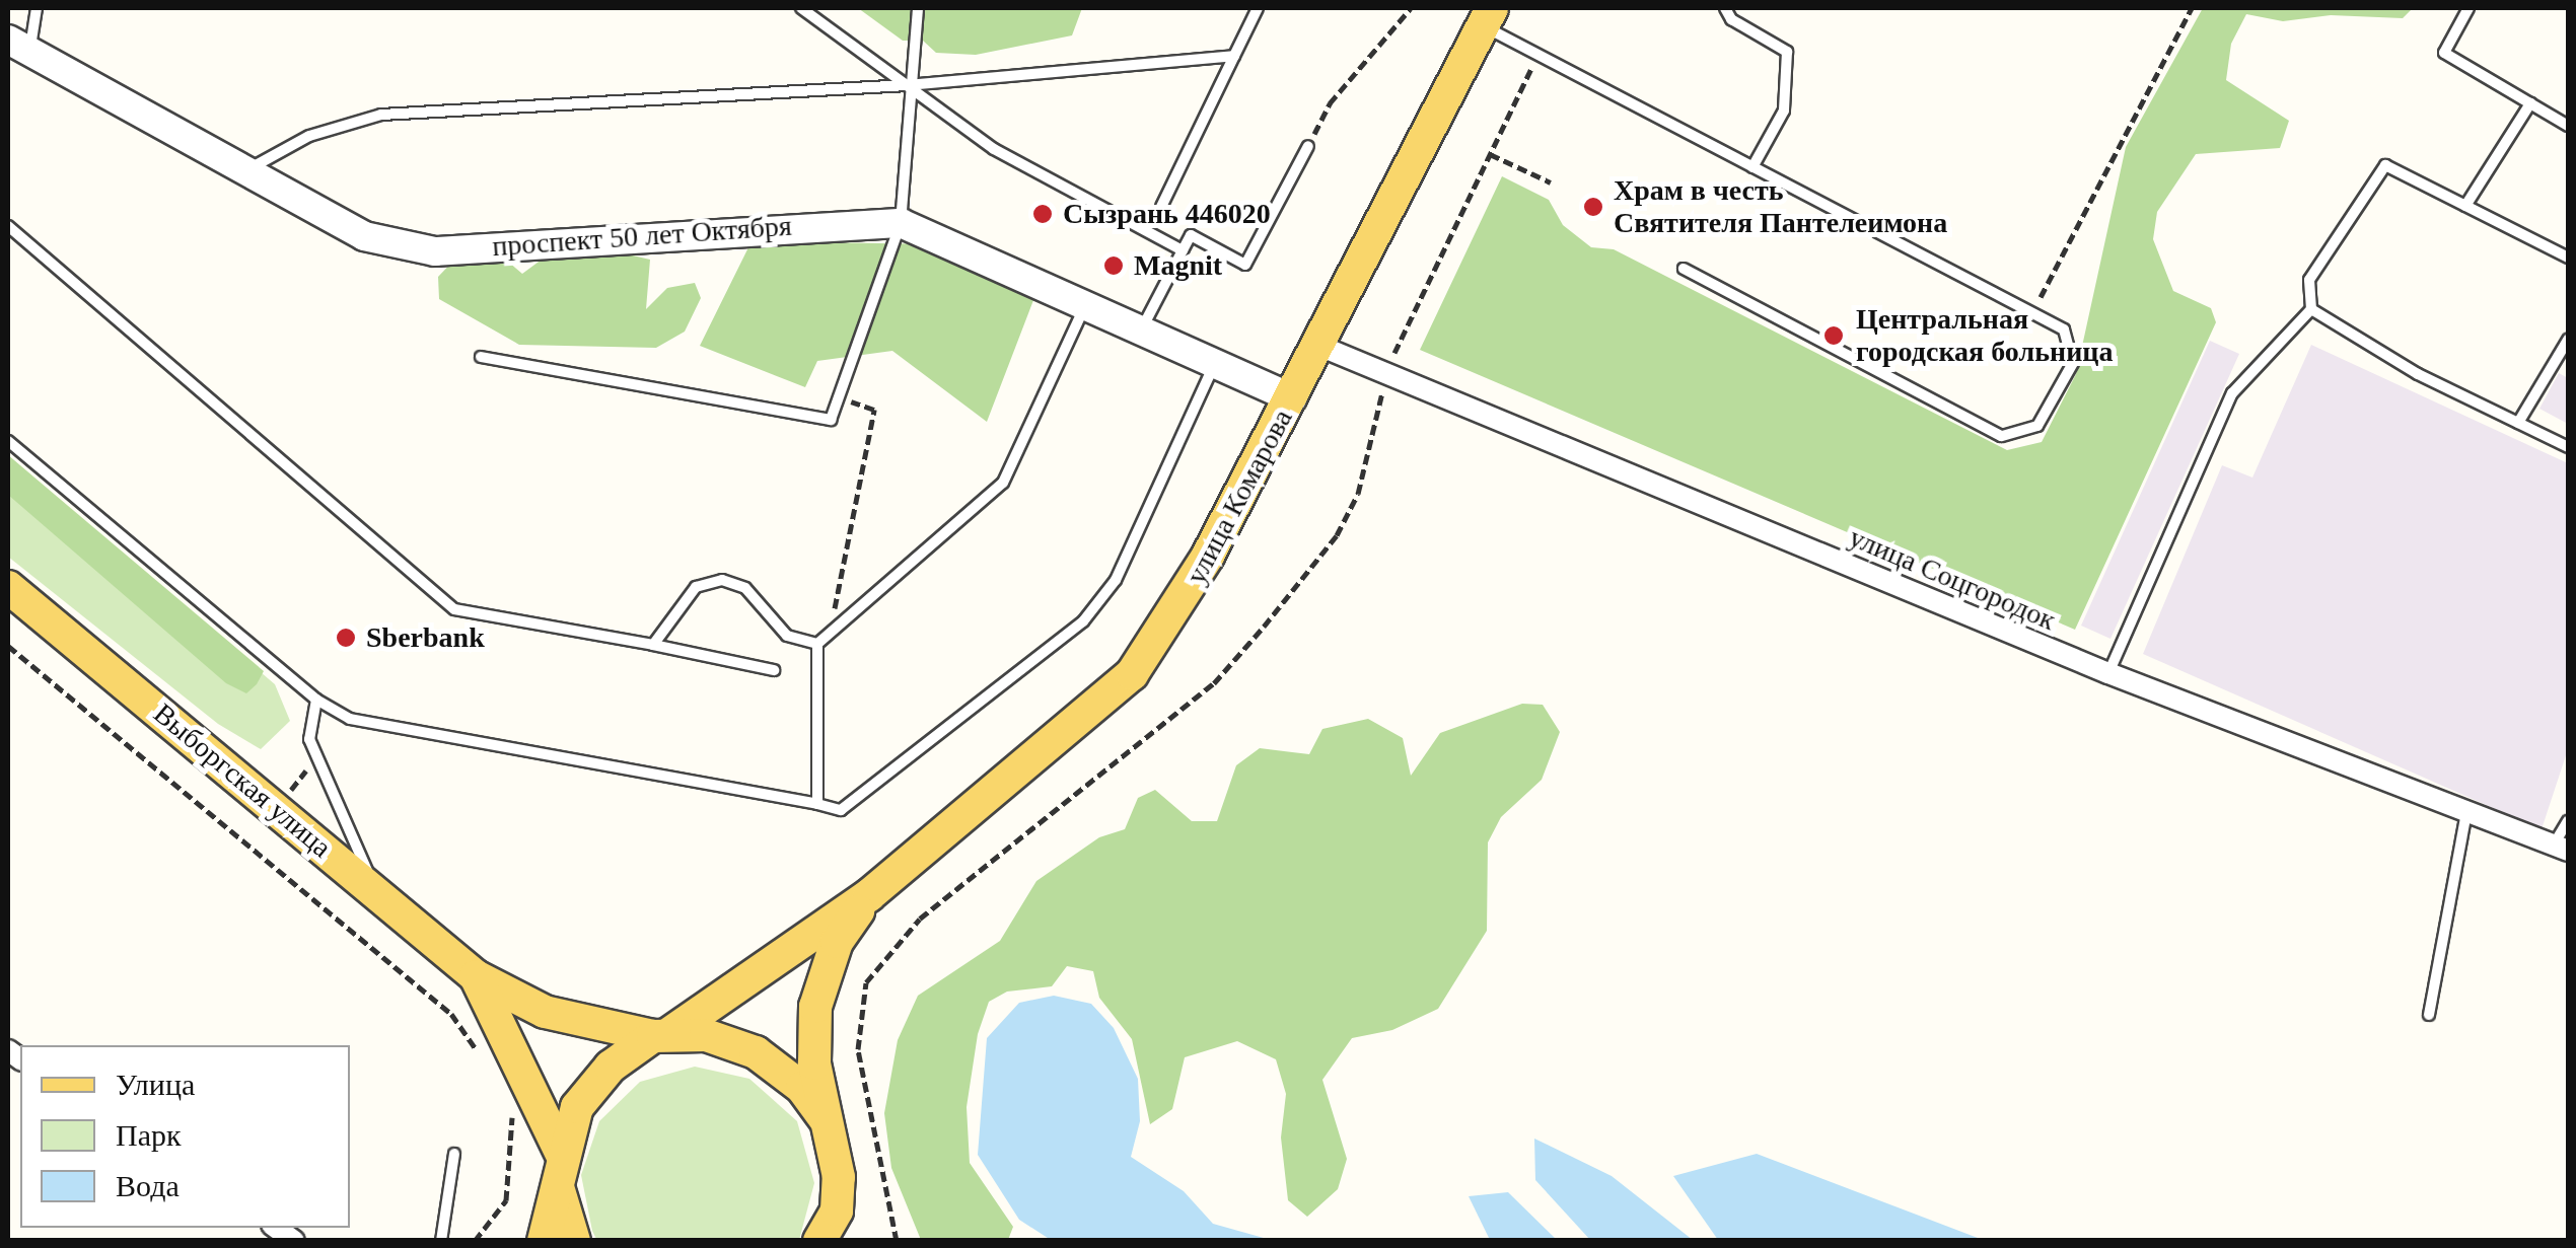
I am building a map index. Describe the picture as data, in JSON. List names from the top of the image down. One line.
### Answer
{"streets":{"main road":["улица Комарова","Выборгская улица"],"street":["проспект 50 лет Октября","улица Соцгородок"]},"crossings":[["проспект 50 лет Октября","улица Комарова"],["улица Комарова","улица Соцгородок"]],"places":["Храм в честь Святителя Пантелеимона","Сызрань 446020","Magnit","Центральная городская больница","Sberbank"],"legend":["Улица","Парк","Вода"]}
